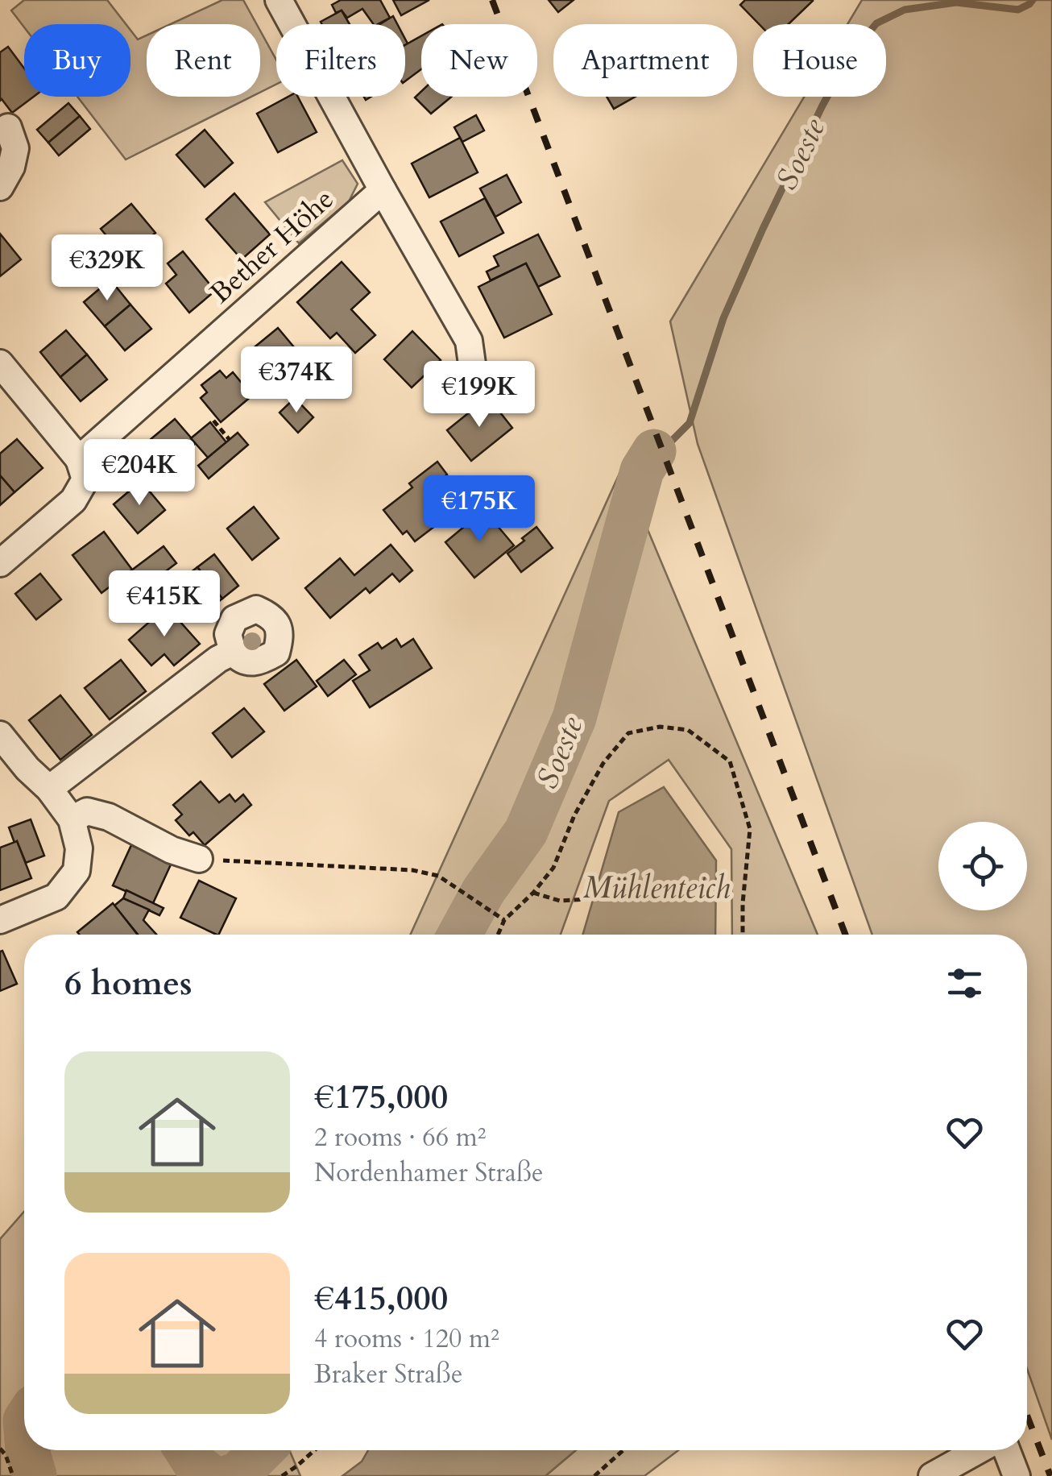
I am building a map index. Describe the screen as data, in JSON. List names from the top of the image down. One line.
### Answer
{"streets":{"street":["Bether Höhe"]},"water":["Soeste","Mühlenteich"],"page":{"chip":["Buy","Rent","Filters","New","Apartment","House"],"price":["€329K","€374K","€199K","€204K","€175K","€415K"],"heading":"6 homes","list":[{"name":"€175,000","note":"2 rooms · 66 m² · Nordenhamer Straße"},{"name":"€415,000","note":"4 rooms · 120 m² · Braker Straße"}]}}
